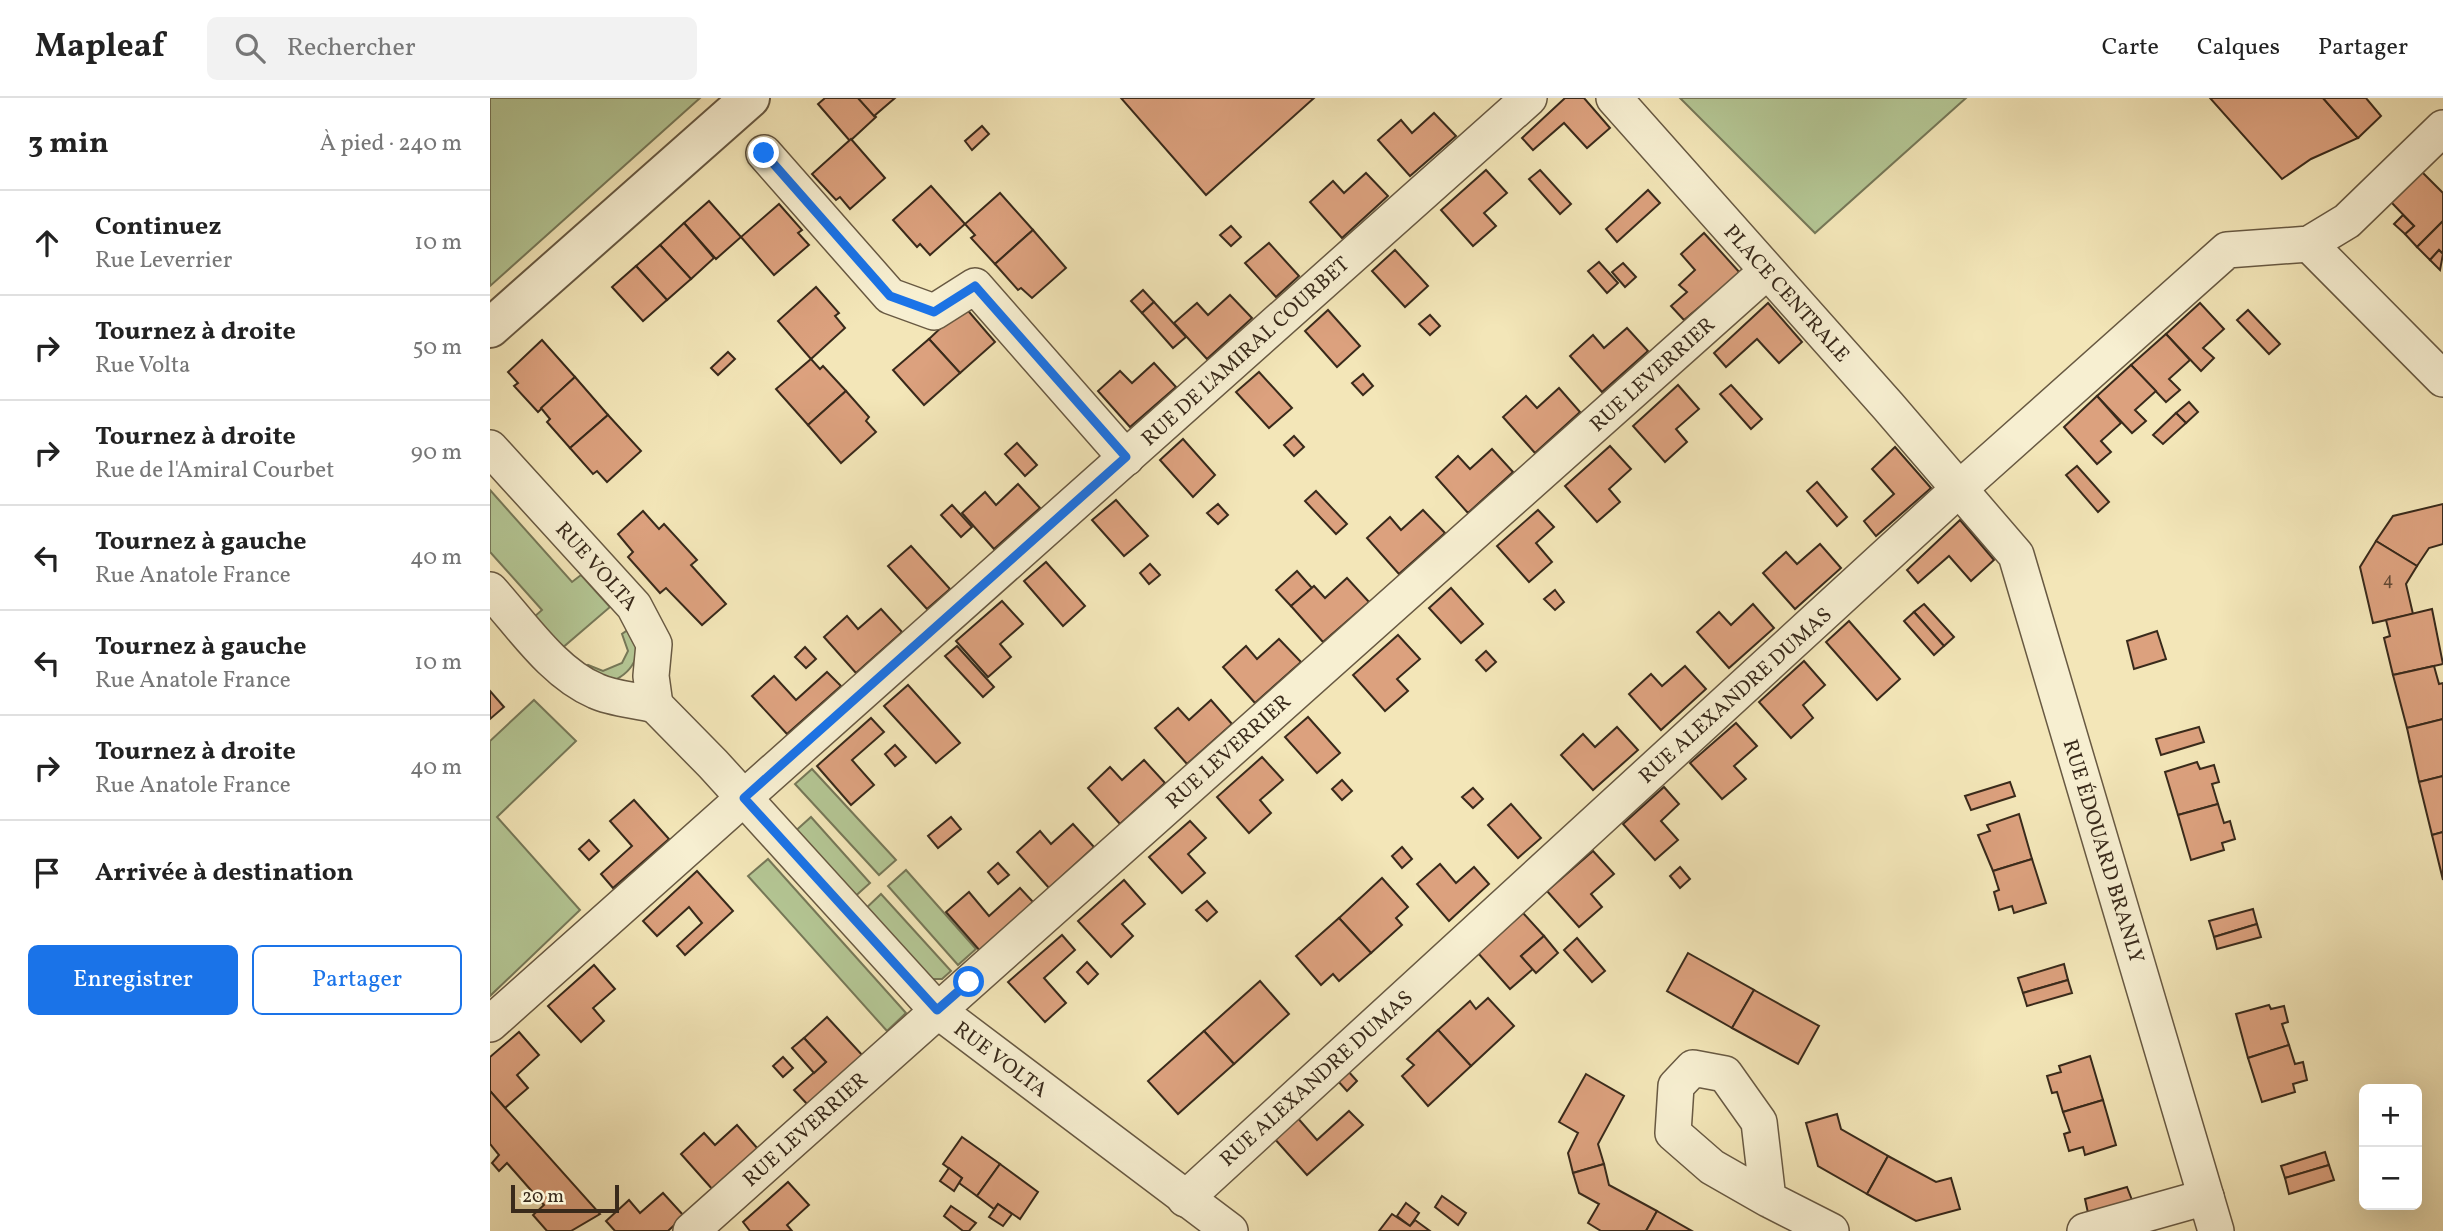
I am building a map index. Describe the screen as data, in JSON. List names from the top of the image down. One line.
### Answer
{"streets":{"street":["PLACE CENTRALE","RUE DE L'AMIRAL COURBET","RUE LEVERRIER","RUE VOLTA","RUE ALEXANDRE DUMAS","RUE ÉDOUARD BRANLY"]},"crossings":[["PLACE CENTRALE","RUE LEVERRIER"],["PLACE CENTRALE","RUE ALEXANDRE DUMAS"],["PLACE CENTRALE","RUE ÉDOUARD BRANLY"],["RUE DE L'AMIRAL COURBET","RUE VOLTA"],["RUE LEVERRIER","RUE VOLTA"],["RUE VOLTA","RUE ALEXANDRE DUMAS"],["RUE ALEXANDRE DUMAS","RUE ÉDOUARD BRANLY"]],"house_numbers":["4"],"scale_bar":"20 m","page":{"header":"Mapleaf","search":"Rechercher","nav":["Carte","Calques","Partager"],"heading":["3 min","À pied · 240 m"],"list":[["Continuez","Rue Leverrier","10 m"],["Tournez à droite","Rue Volta","50 m"],["Tournez à droite","Rue de l'Amiral Courbet","90 m"],["Tournez à gauche","Rue Anatole France","40 m"],["Tournez à gauche","Rue Anatole France","10 m"],["Tournez à droite","Rue Anatole France","40 m"],"Arrivée à destination"],"buttons":["Enregistrer","Partager"],"map_buttons":["+","−"],"scale":"20 m"}}
